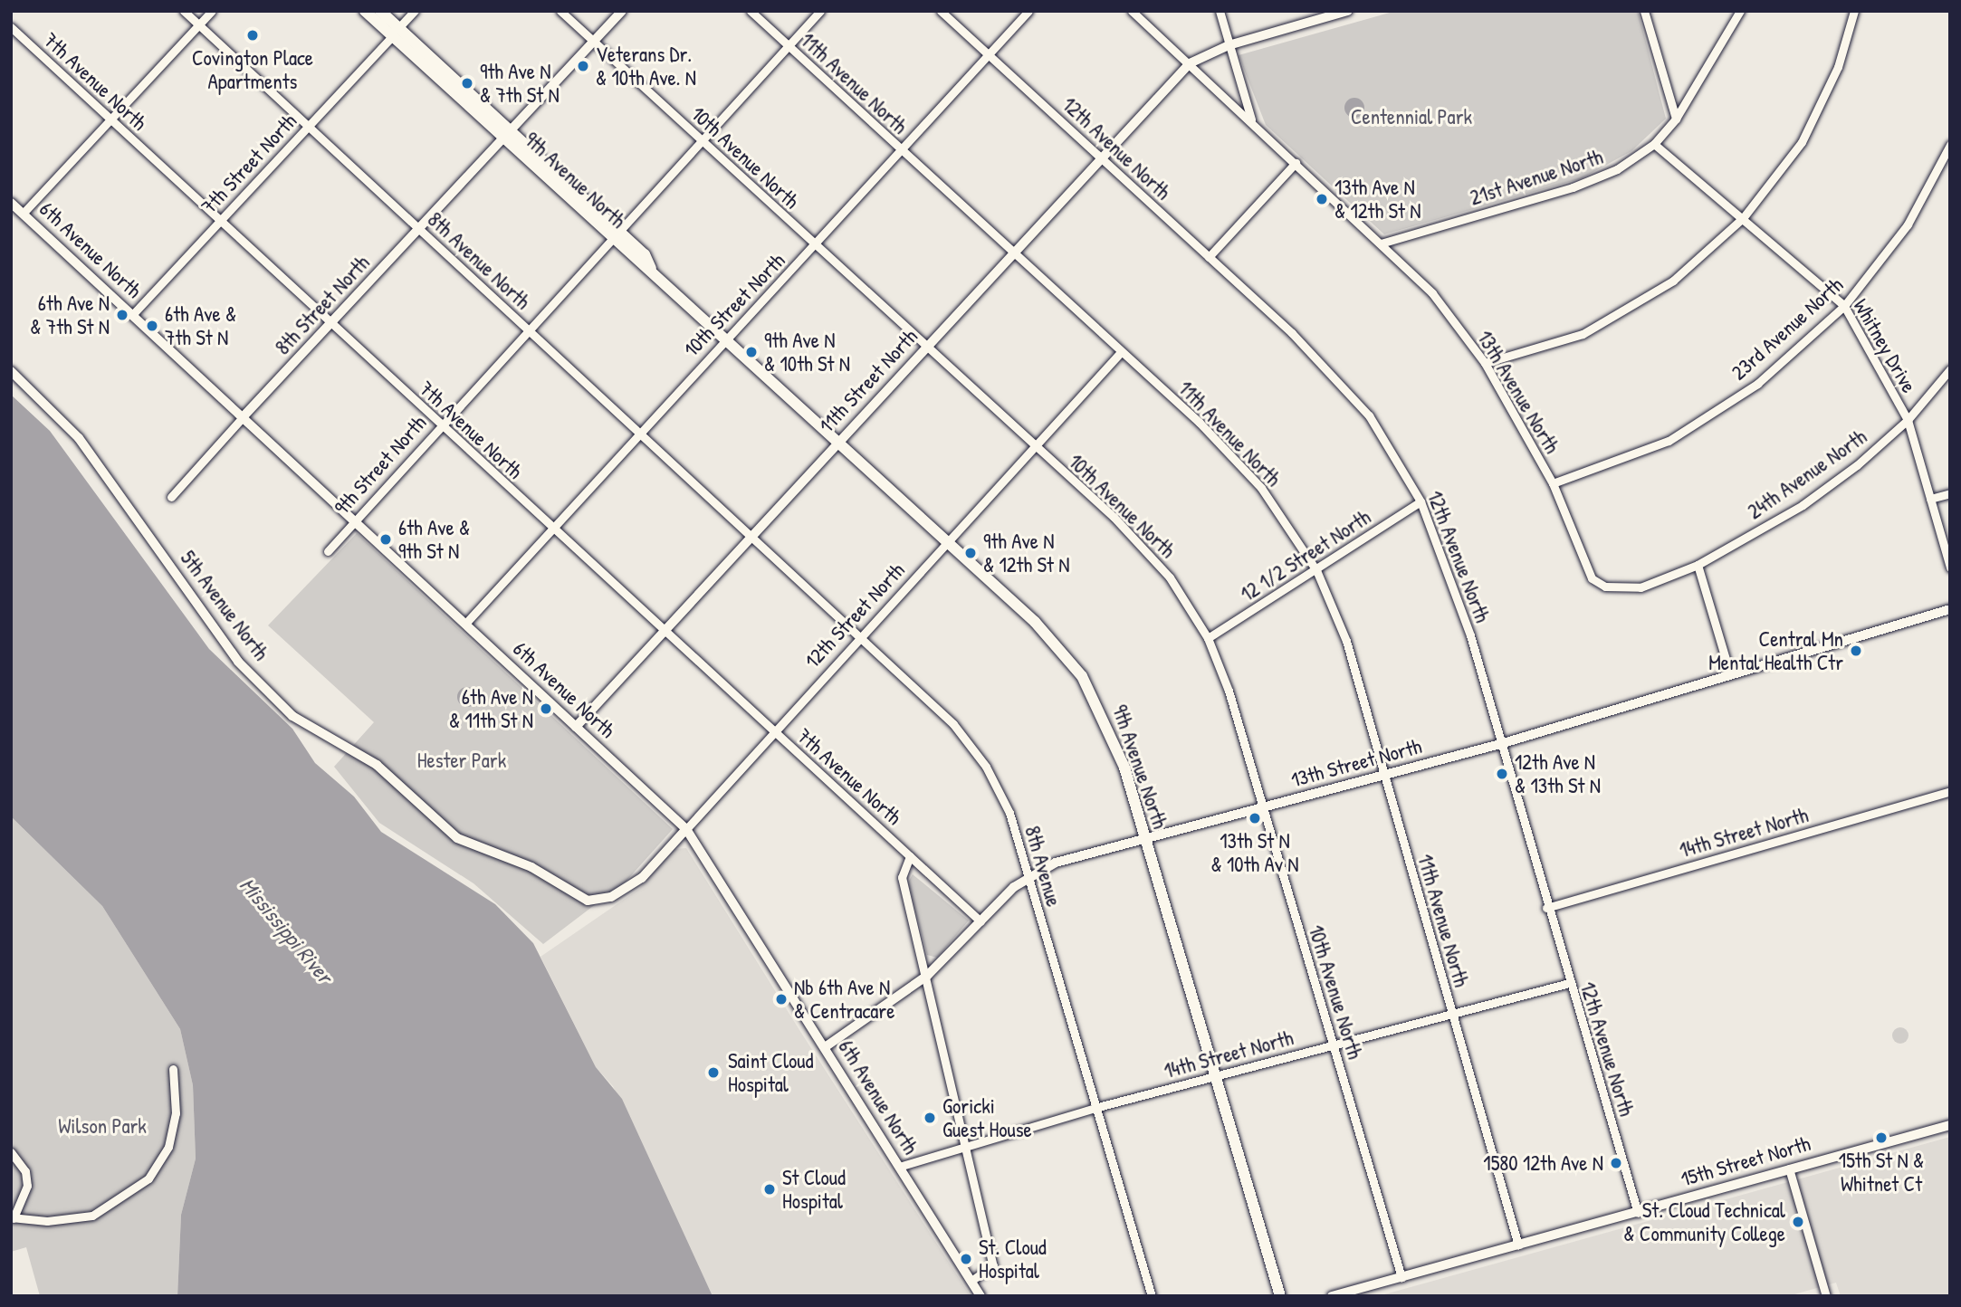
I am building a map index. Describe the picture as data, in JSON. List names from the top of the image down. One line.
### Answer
{"streets":{"main road":["9th Avenue North"],"street":["7th Avenue North","11th Avenue North","12th Avenue North","10th Avenue North","7th Street North","21st Avenue North","6th Avenue North","8th Avenue North","8th Street North","10th Street North","23rd Avenue North","Whitney Drive","11th Street North","13th Avenue North","9th Street North","24th Avenue North","12 1/2 Street North","5th Avenue North","12th Street North","13th Street North","14th Street North","8th Avenue","15th Street North"]},"crossings":[["7th Avenue North","7th Street North"],["7th Avenue North","8th Street North"],["7th Avenue North","10th Street North"],["7th Avenue North","11th Street North"],["7th Avenue North","9th Street North"],["7th Avenue North","12th Street North"],["7th Avenue North","13th Street North"],["11th Avenue North","10th Street North"],["11th Avenue North","11th Street North"],["11th Avenue North","9th Street North"],["11th Avenue North","12 1/2 Street North"],["11th Avenue North","12th Street North"],["11th Avenue North","13th Street North"],["11th Avenue North","14th Street North"],["11th Avenue North","15th Street North"],["12th Avenue North","10th Street North"],["12th Avenue North","11th Street North"],["12th Avenue North","12 1/2 Street North"],["12th Avenue North","13th Street North"],["12th Avenue North","14th Street North"],["12th Avenue North","15th Street North"],["10th Avenue North","8th Street North"],["10th Avenue North","10th Street North"],["10th Avenue North","11th Street North"],["10th Avenue North","9th Street North"],["10th Avenue North","12 1/2 Street North"],["10th Avenue North","12th Street North"],["10th Avenue North","13th Street North"],["10th Avenue North","14th Street North"],["10th Avenue North","15th Street North"],["7th Street North","9th Avenue North"],["7th Street North","6th Avenue North"],["7th Street North","8th Avenue North"],["21st Avenue North","Whitney Drive"],["21st Avenue North","13th Avenue North"],["9th Avenue North","8th Street North"],["9th Avenue North","10th Street North"],["9th Avenue North","11th Street North"],["9th Avenue North","9th Street North"],["9th Avenue North","12th Street North"],["9th Avenue North","13th Street North"],["9th Avenue North","14th Street North"],["6th Avenue North","8th Street North"],["6th Avenue North","10th Street North"],["6th Avenue North","11th Street North"],["6th Avenue North","9th Street North"],["6th Avenue North","12th Street North"],["6th Avenue North","13th Street North"],["6th Avenue North","14th Street North"],["8th Avenue North","8th Street North"],["8th Avenue North","10th Street North"],["8th Avenue North","11th Street North"],["8th Avenue North","9th Street North"],["8th Avenue North","8th Avenue"],["23rd Avenue North","Whitney Drive"],["23rd Avenue North","13th Avenue North"],["Whitney Drive","24th Avenue North"],["11th Street North","13th Avenue North"],["11th Street North","8th Avenue"],["13th Avenue North","24th Avenue North"],["5th Avenue North","12th Street North"],["12th Street North","8th Avenue"],["13th Street North","8th Avenue"],["14th Street North","8th Avenue"]],"water":["Mississippi River"],"parks":["Centennial Park","Hester Park","Wilson Park"],"places":["Covington Place Apartments","Veterans Dr. & 10th Ave. N","9th Ave N & 7th St N","13th Ave N & 12th St N","6th Ave N & 7th St N","6th Ave & 7th St N","9th Ave N & 10th St N","6th Ave & 9th St N","9th Ave N & 12th St N","Central Mn Mental Health Ctr","6th Ave N & 11th St N","12th Ave N & 13th St N","13th St N & 10th Av N","Nb 6th Ave N & Centracare","Saint Cloud Hospital","Goricki Guest House","15th St N & Whitnet Ct","1580 12th Ave N","St Cloud Hospital","St. Cloud Technical & Community College","St. Cloud Hospital"]}
